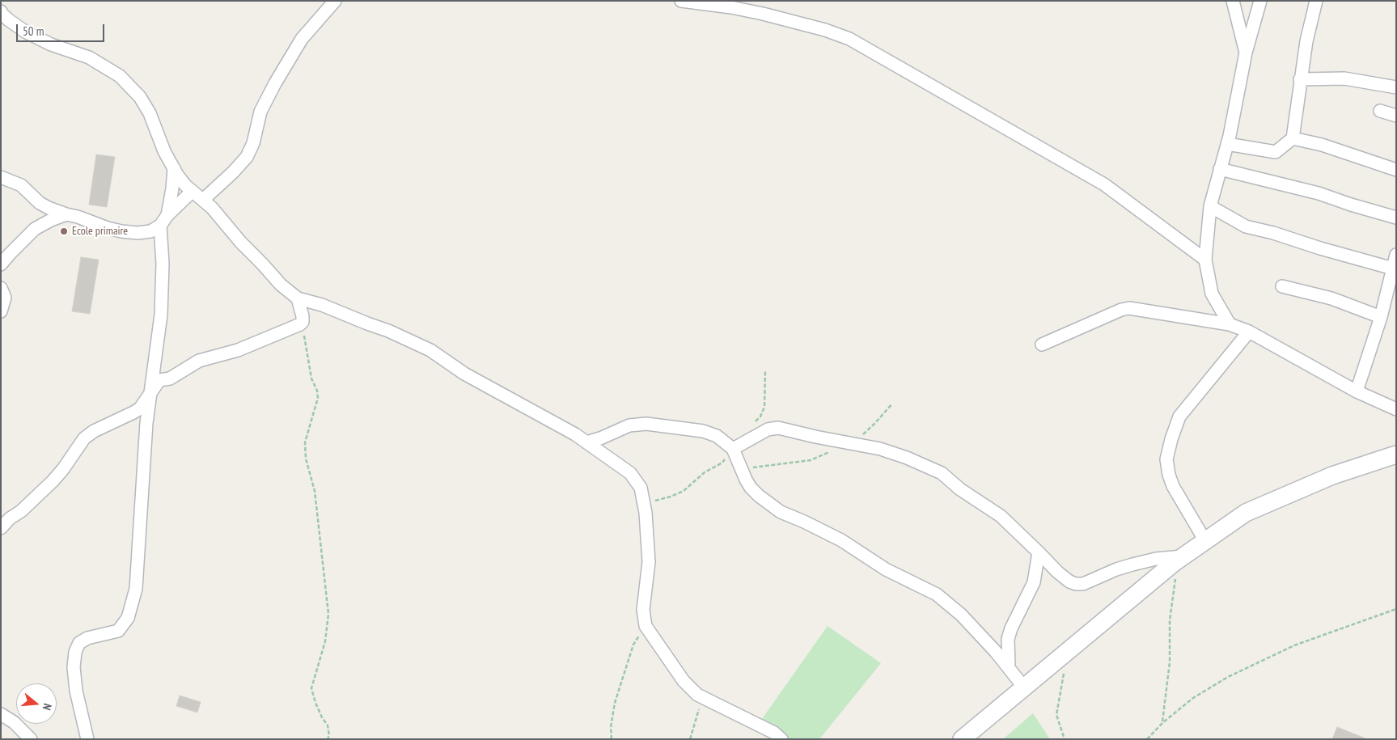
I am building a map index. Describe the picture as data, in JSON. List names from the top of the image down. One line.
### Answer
{"places":["Ecole primaire"],"scale_bar":"50 m","north":"right"}
